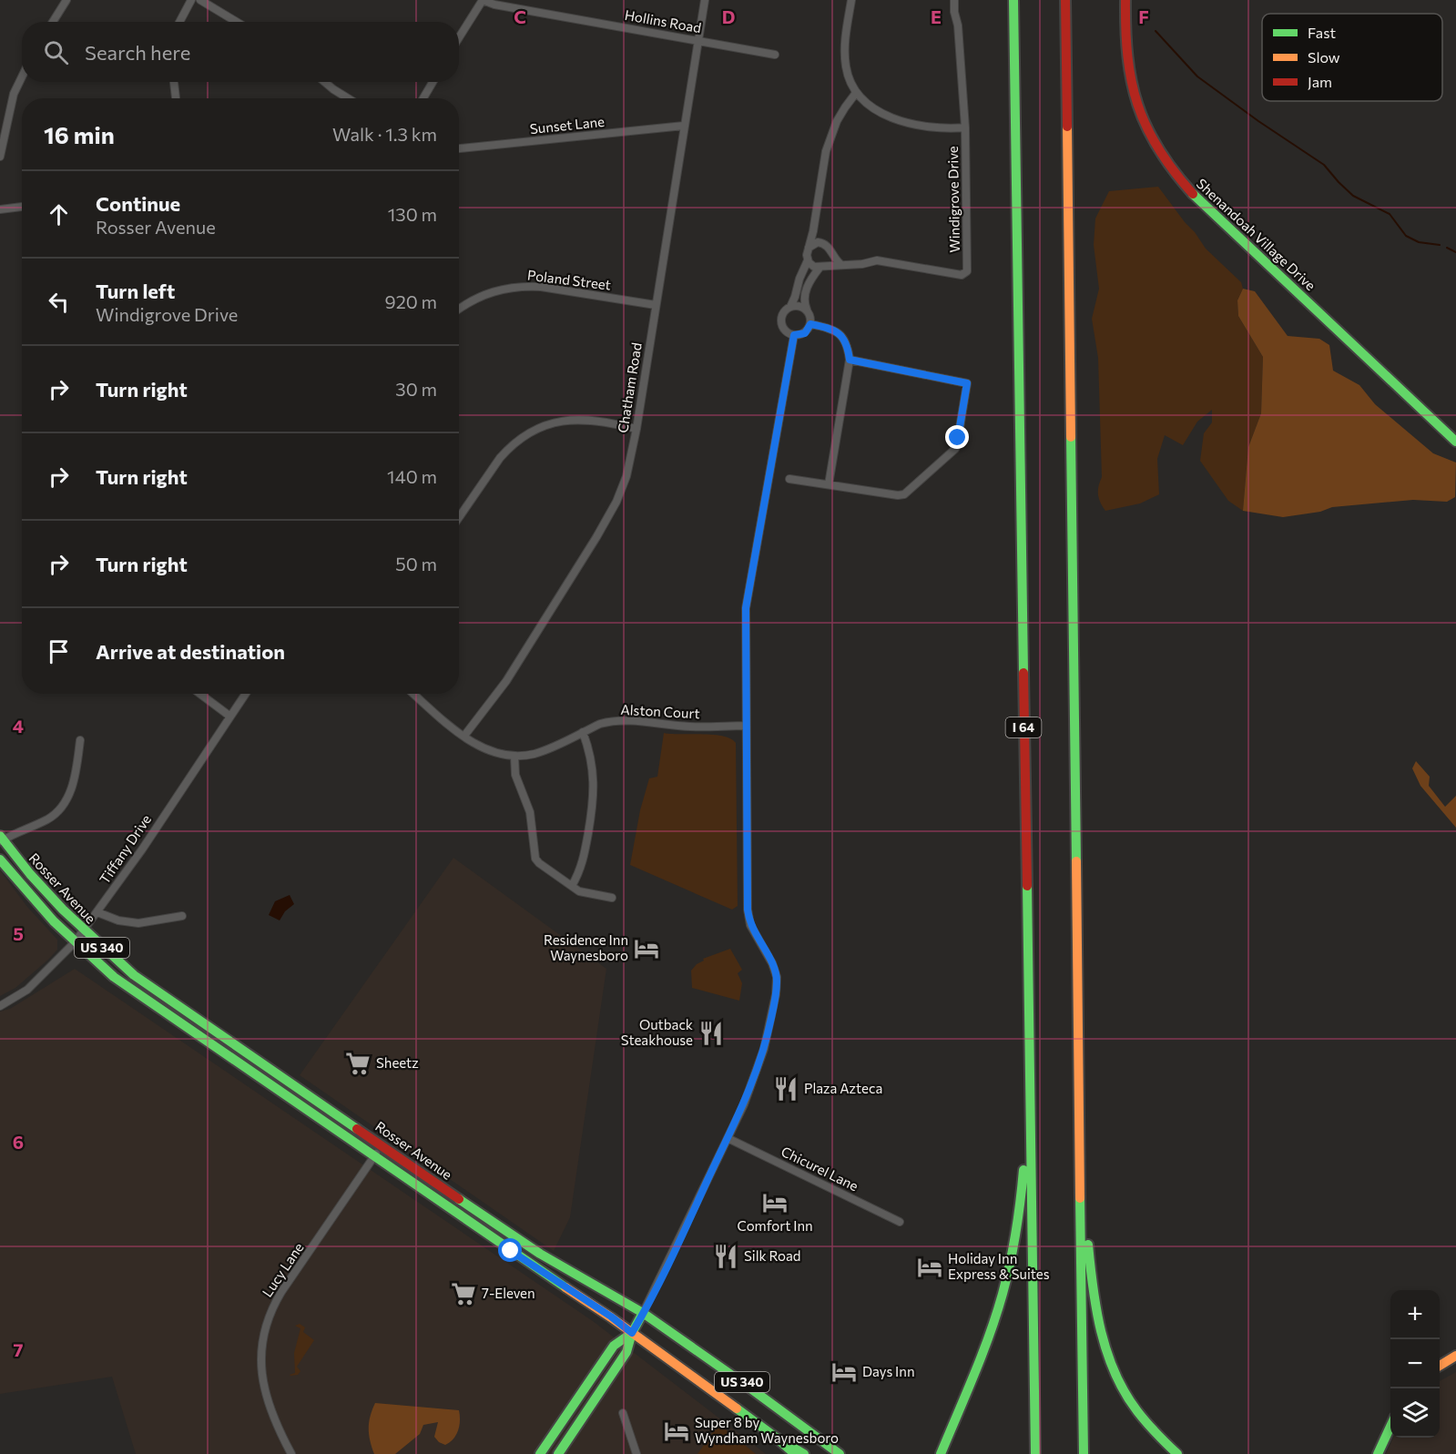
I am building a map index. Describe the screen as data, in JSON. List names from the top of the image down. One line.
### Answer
{"streets":{"main road":["Shenandoah Village Drive","I 64","Rosser Avenue","US 340"],"street":["Hollins Road","Sunset Lane","Windigrove Drive","Poland Street","Chatham Road","Alston Court","Tiffany Drive","Chicurel Lane","Lucy Lane"]},"crossings":[["Hollins Road","Chatham Road"],["Sunset Lane","Chatham Road"],["Poland Street","Chatham Road"],["Chatham Road","Alston Court"],["Tiffany Drive","Rosser Avenue"],["Rosser Avenue","Lucy Lane"]],"places":{"hotel":["Residence Inn Waynesboro","Comfort Inn","Holiday Inn Express & Suites","Days Inn","Super 8 by Wyndham Waynesboro"],"restaurant":["Outback Steakhouse","Plaza Azteca","Silk Road"],"supermarket":["Sheetz","7-Eleven"]},"legend":["Fast","Slow","Jam"],"page":{"search":"Search here","heading":["16 min","Walk · 1.3 km"],"list":[["Continue","Rosser Avenue","130 m"],["Turn left","Windigrove Drive","920 m"],["Turn right","30 m"],["Turn right","140 m"],["Turn right","50 m"],"Arrive at destination"],"map_buttons":["+","−"]},"grid":{"columns":["C","D","E","F"],"rows":["4","5","6","7"]}}
